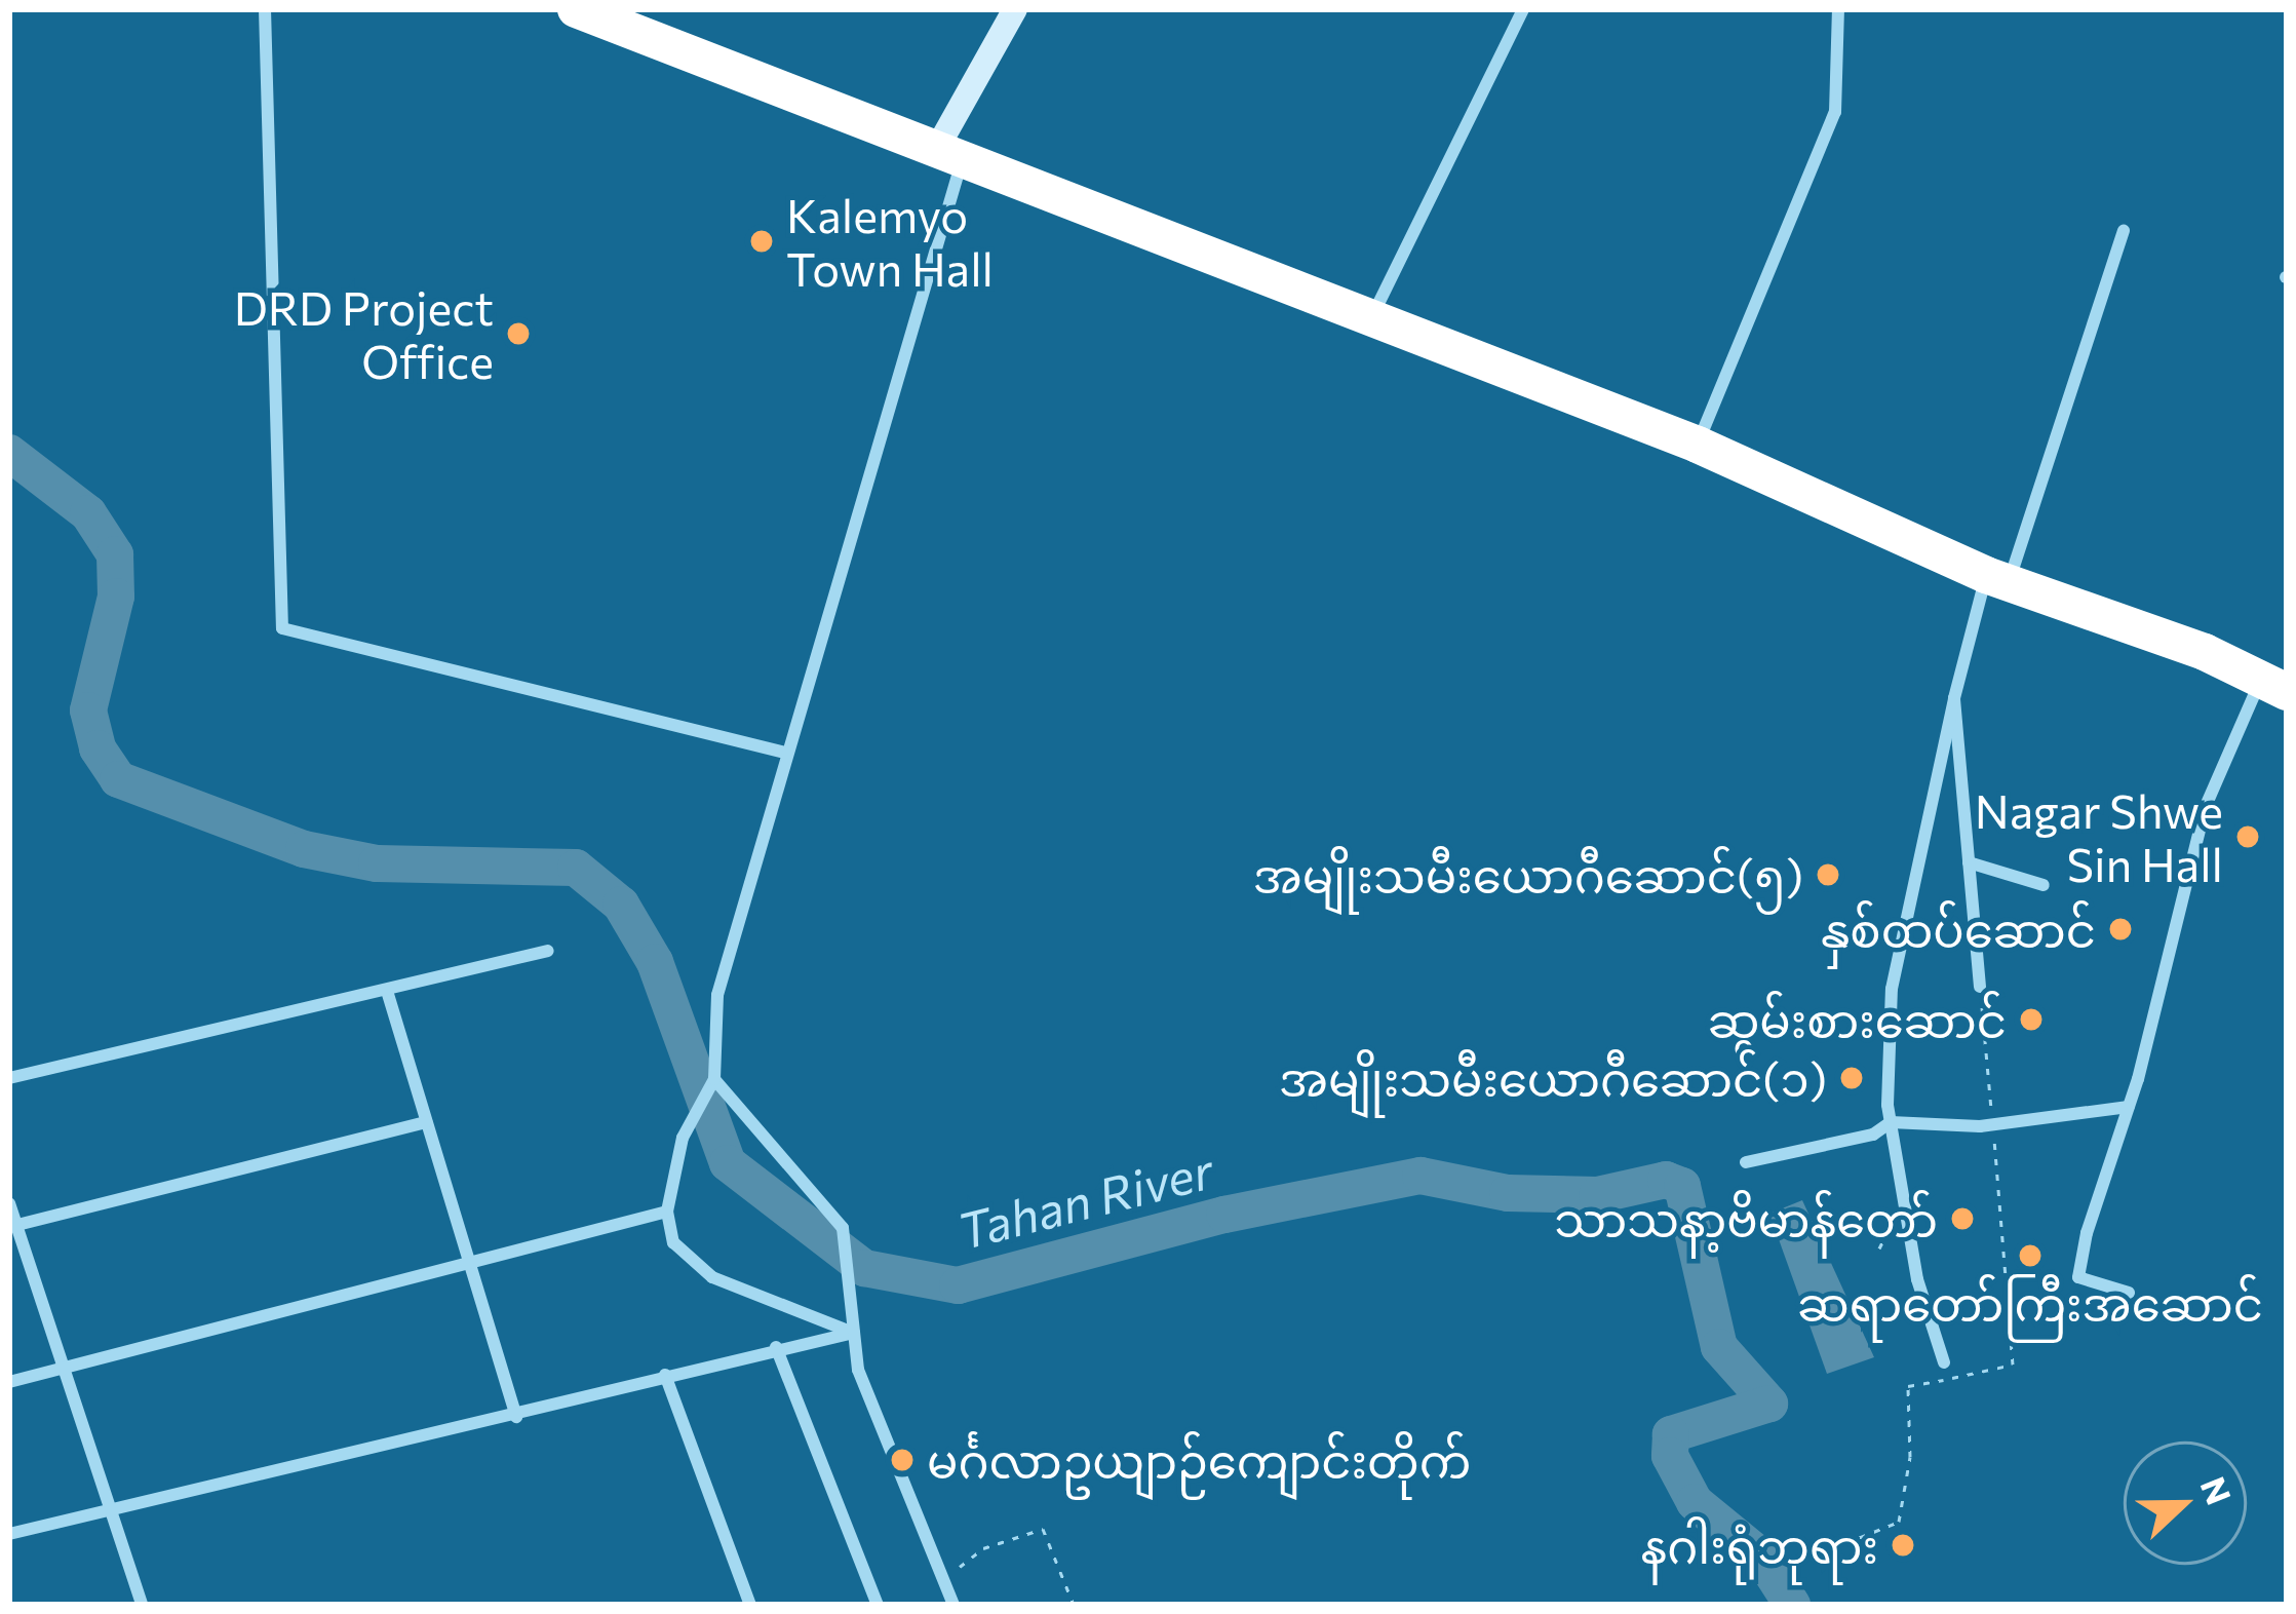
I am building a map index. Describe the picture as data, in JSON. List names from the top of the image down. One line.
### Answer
{"water":["Tahan River"],"places":["Kalemyo Town Hall","DRD Project Office","Nagar Shwe Sin Hall","အမျိုးသမီးယောဂီဆောင်(၅)","နှစ်ထပ်ဆောင်","ဆွမ်းစားဆောင်","အမျိုးသမီးယောဂီဆောင်(၁)","သာသနာ့ဗိမာန်တော်","ဆရာတော်ကြီးအဆောင်","မင်္ဂလာဥယျာဉ်ကျောင်းတိုက်","နဂါးရုံဘုရား"],"north":"right"}
